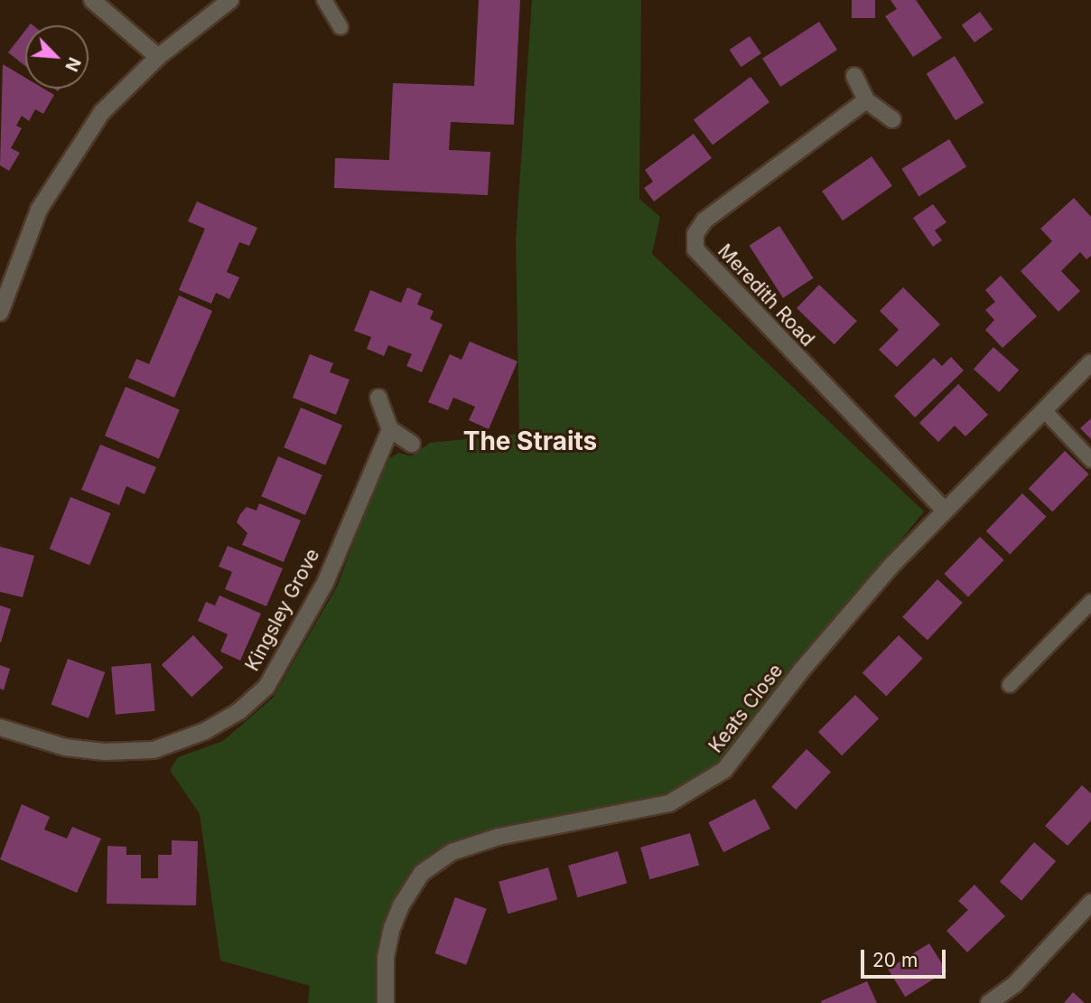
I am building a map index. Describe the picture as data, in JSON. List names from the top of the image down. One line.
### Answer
{"streets":{"street":["Meredith Road","Kingsley Grove","Keats Close"]},"crossings":[["Meredith Road","Keats Close"]],"districts":["The Straits"],"scale_bar":"20 m","north":"bottom right"}
